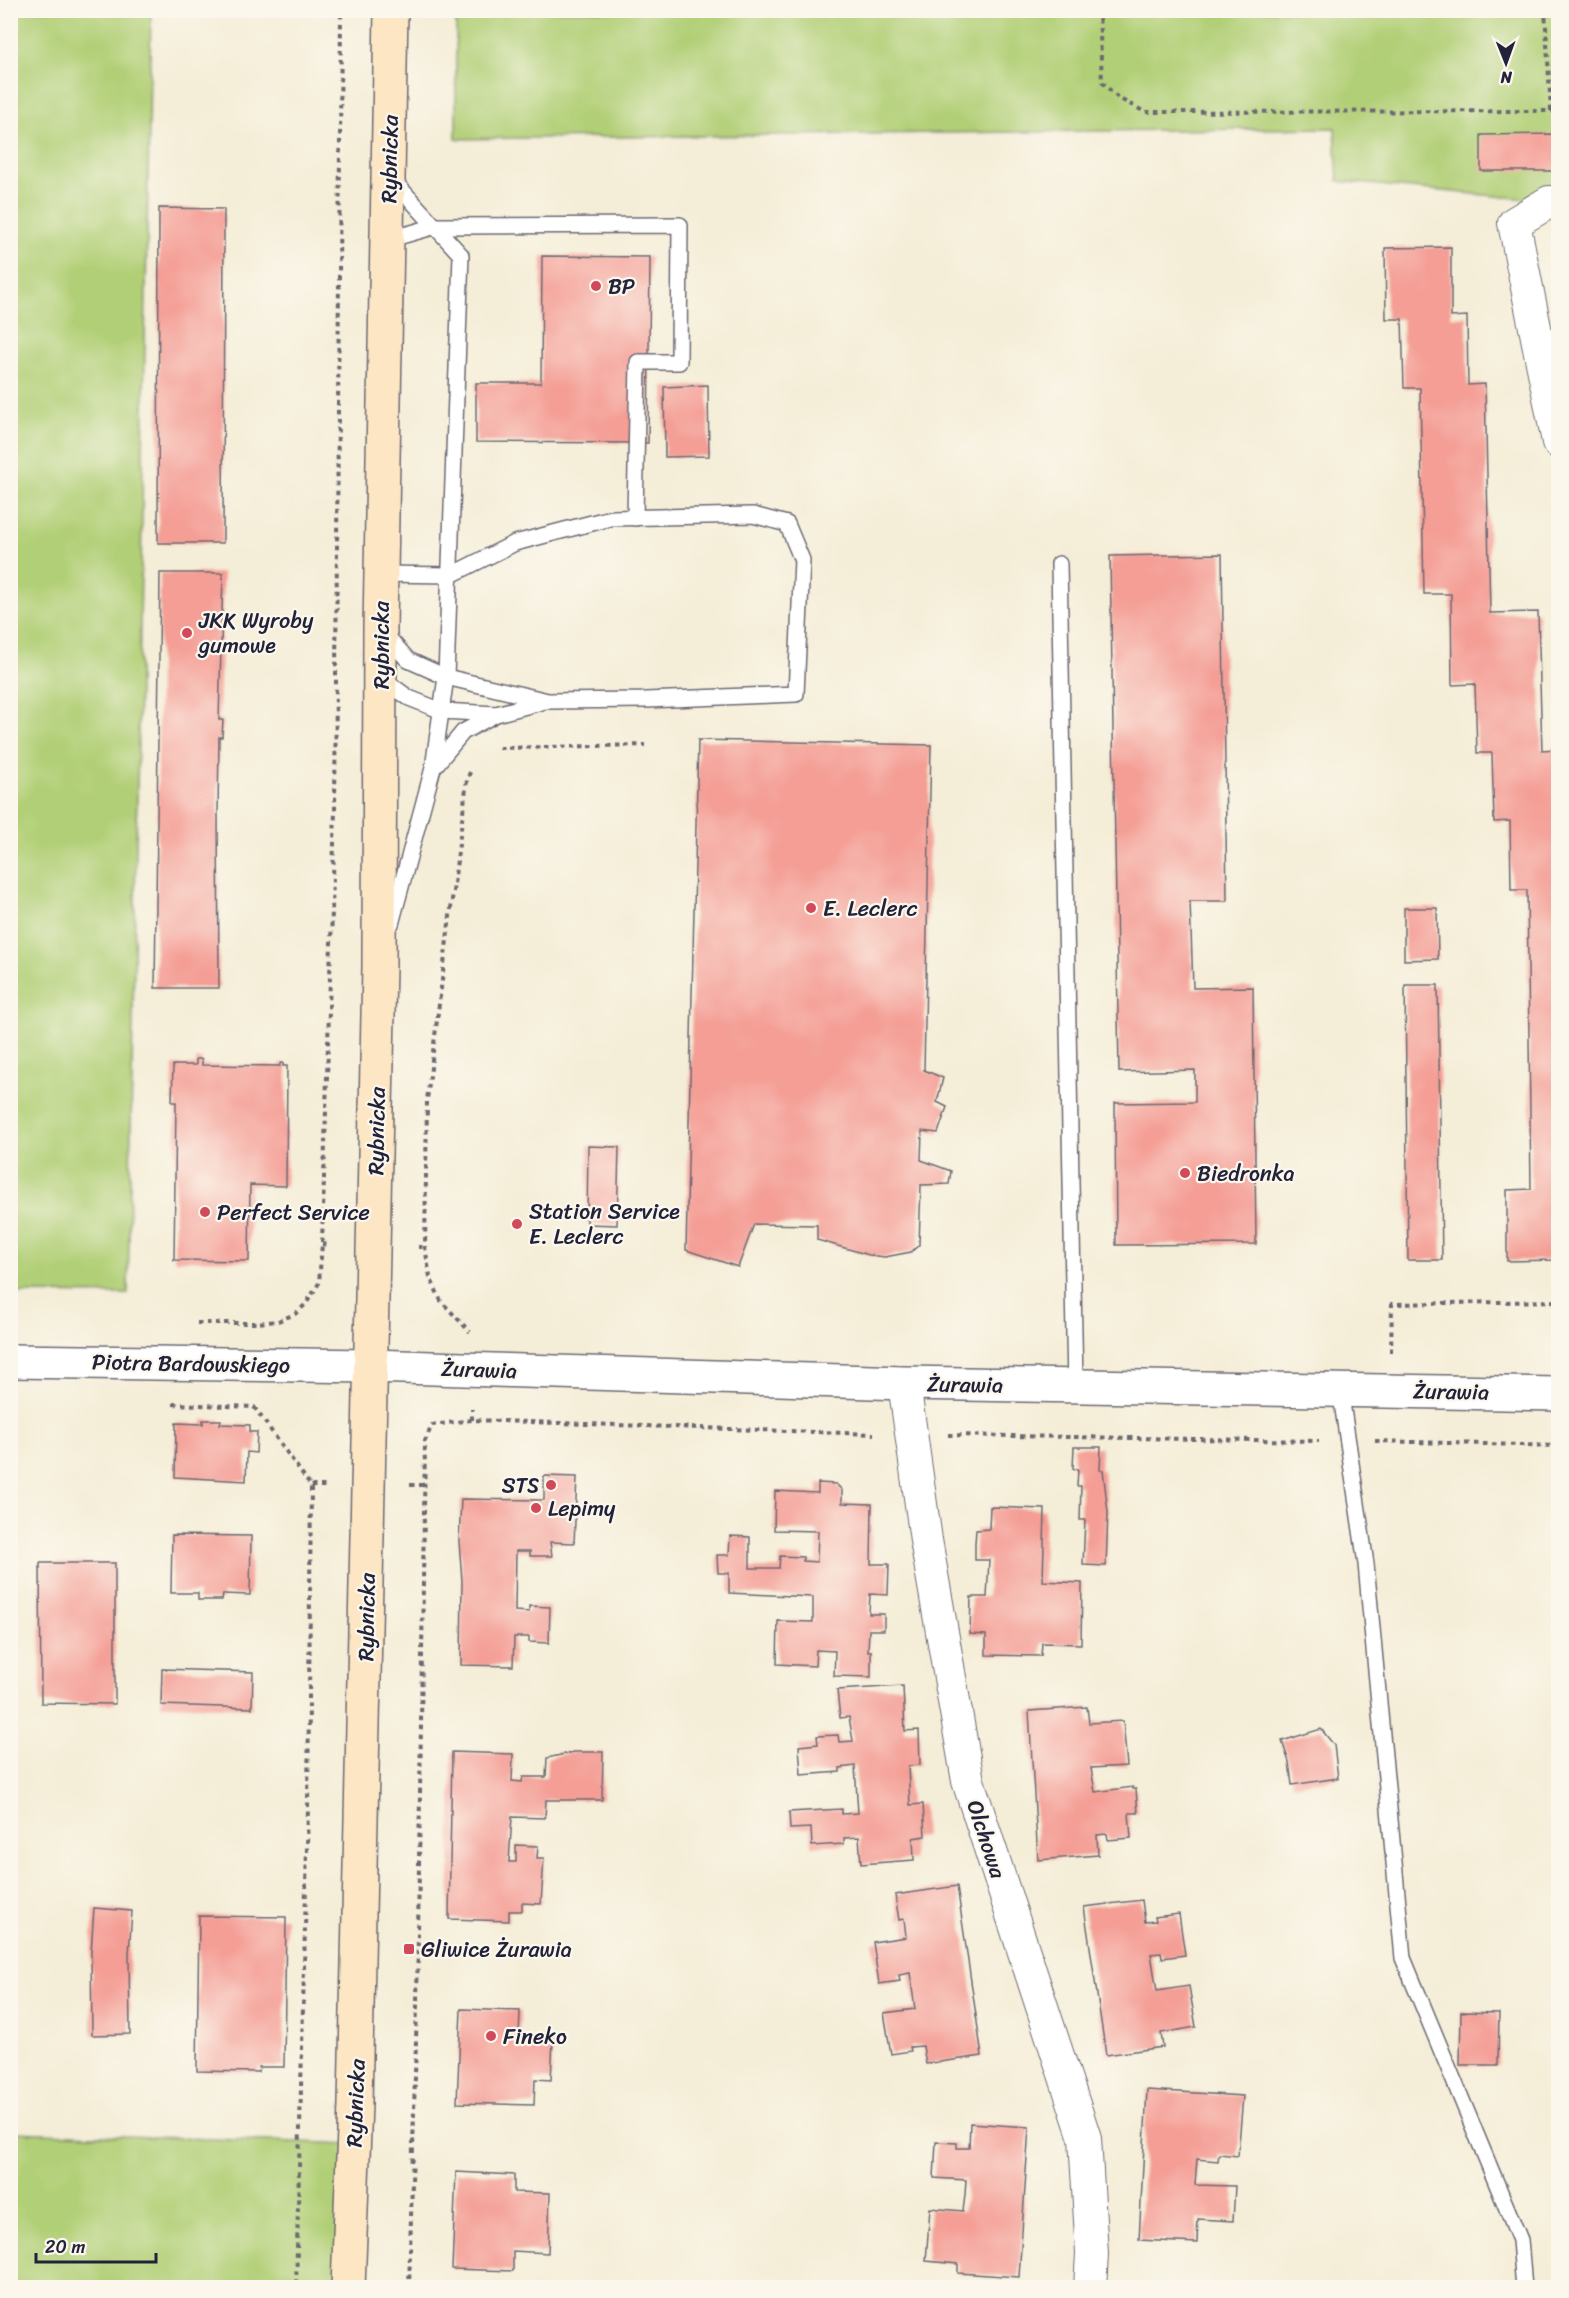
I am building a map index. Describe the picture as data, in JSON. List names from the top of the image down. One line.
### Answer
{"streets":{"main road":["Rybnicka"],"street":["Piotra Bardowskiego","Żurawia","Olchowa"]},"crossings":[["Rybnicka","Piotra Bardowskiego"],["Rybnicka","Żurawia"],["Piotra Bardowskiego","Żurawia"],["Żurawia","Olchowa"]],"places":{"other":["BP","JKK Wyroby gumowe","E. Leclerc","Biedronka","Perfect Service","Station Service E. Leclerc","STS","Lepimy","Fineko"],"transit":["Gliwice Żurawia"]},"scale_bar":"20 m","north":"bottom"}
